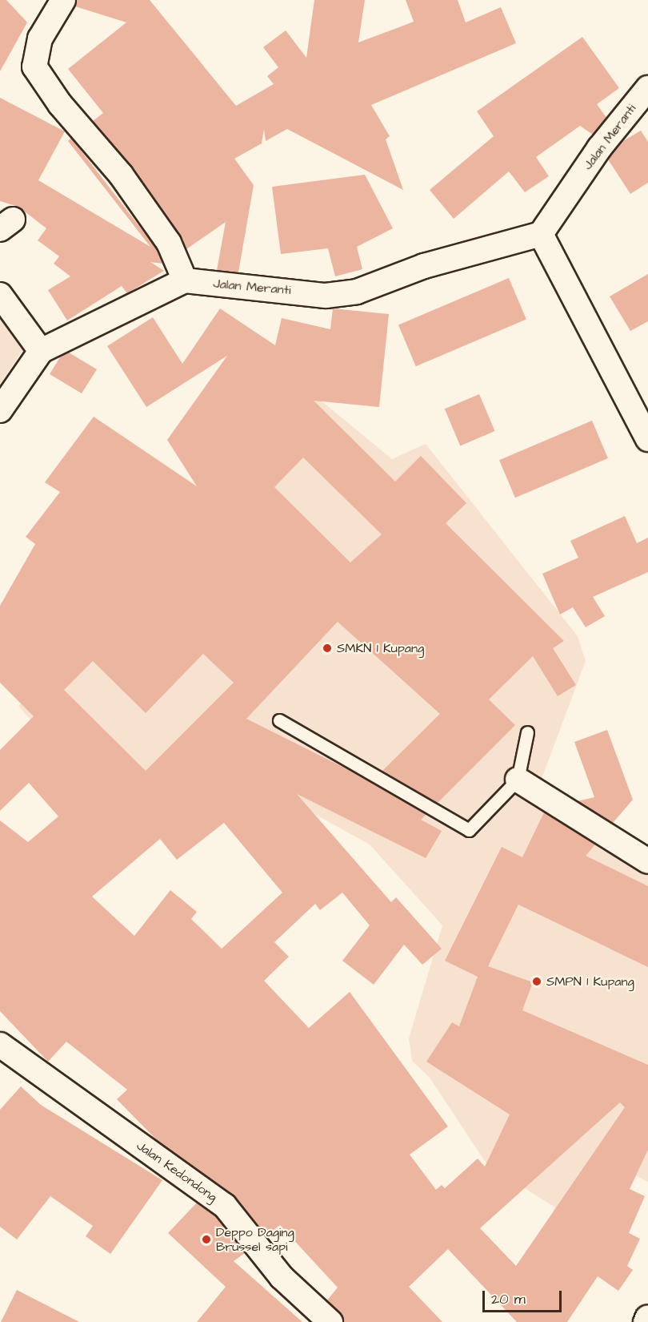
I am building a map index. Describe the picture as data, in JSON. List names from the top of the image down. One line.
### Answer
{"streets":{"street":["Jalan Meranti","Jalan Kedondong"]},"places":["SMKN 1 Kupang","SMPN 1 Kupang","Deppo Daging Brussel sapi"],"scale_bar":"20 m"}
